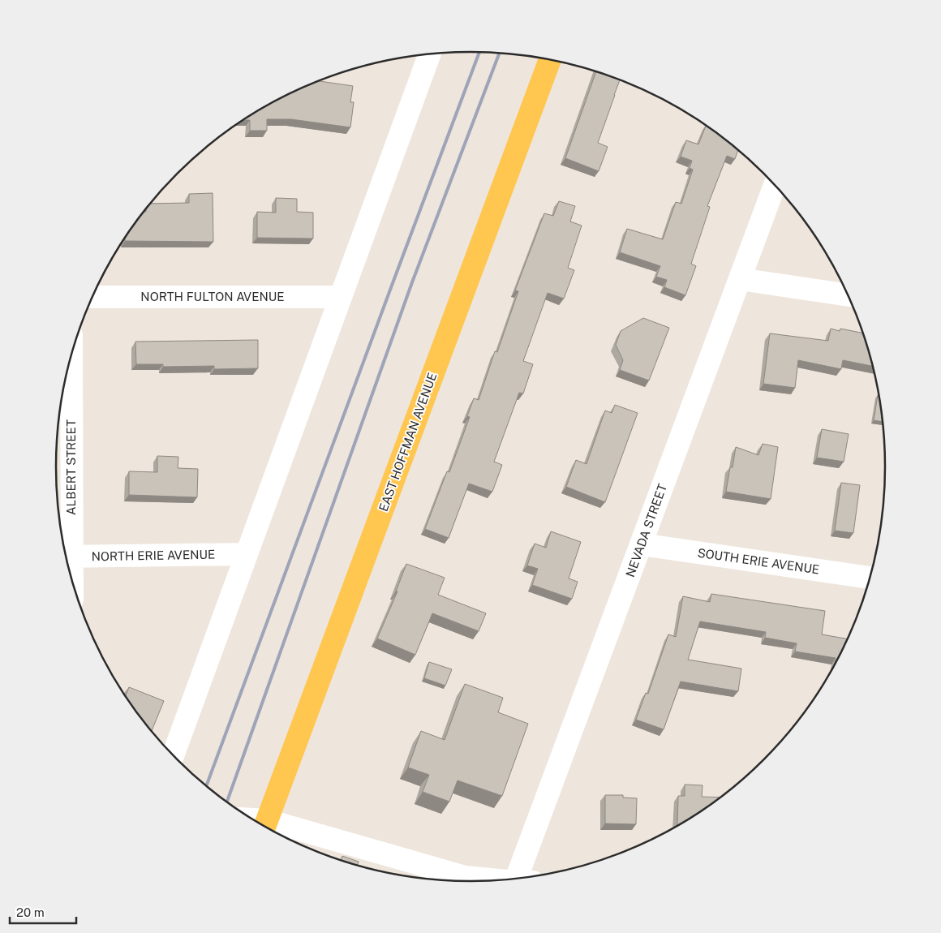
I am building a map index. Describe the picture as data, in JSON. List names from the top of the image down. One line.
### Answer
{"streets":{"main road":["EAST HOFFMAN AVENUE"],"street":["NORTH FULTON AVENUE","ALBERT STREET","NEVADA STREET","NORTH ERIE AVENUE","SOUTH ERIE AVENUE"]},"crossings":[["NEVADA STREET","SOUTH ERIE AVENUE"]],"scale_bar":"20 m"}
